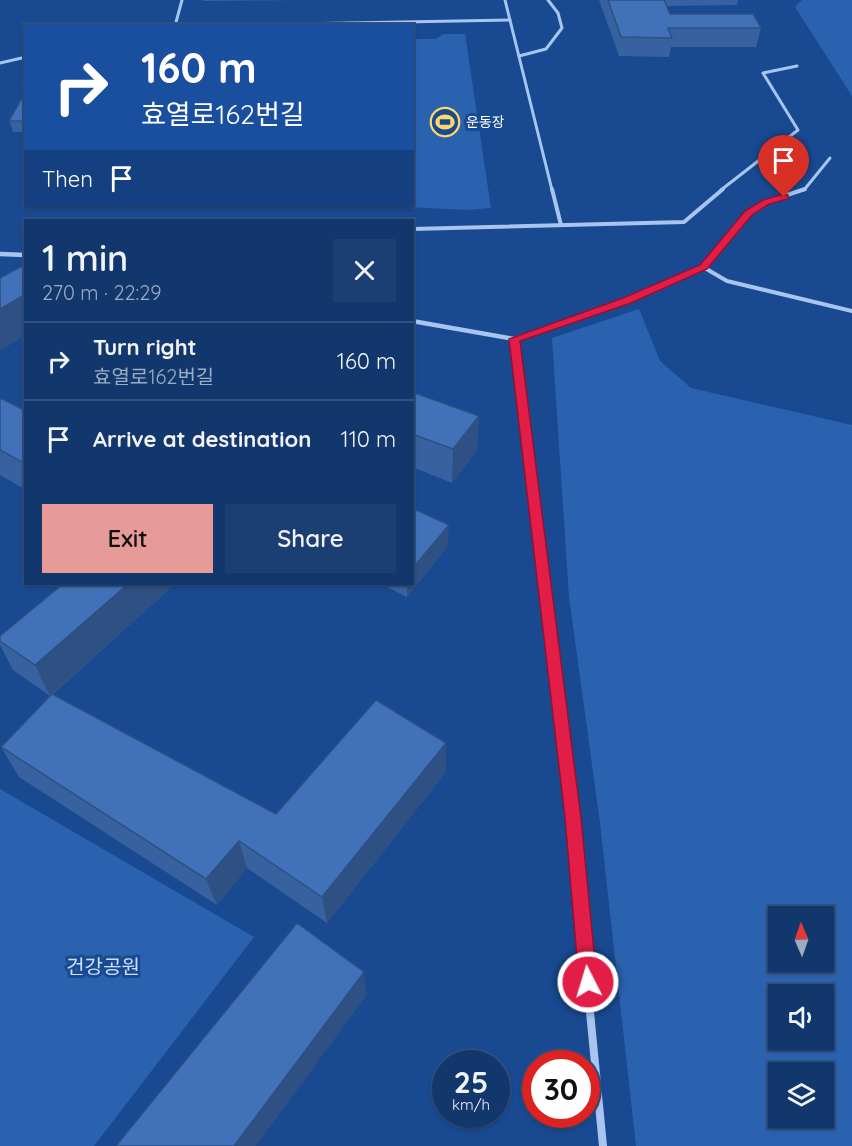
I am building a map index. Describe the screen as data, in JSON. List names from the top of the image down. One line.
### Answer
{"parks":["건강공원"],"places":{"sports":["운동장"]},"north":"top","page":{"turn":["160 m","효열로162번길"],"then":"Then","heading":["1 min","270 m · 22:29"],"list":[{"name":"Turn right","note":"효열로162번길","value":"160 m"},{"name":"Arrive at destination","value":"110 m"}],"buttons":["Exit","Share"],"speed":"25 km/h","limit":"30"}}
